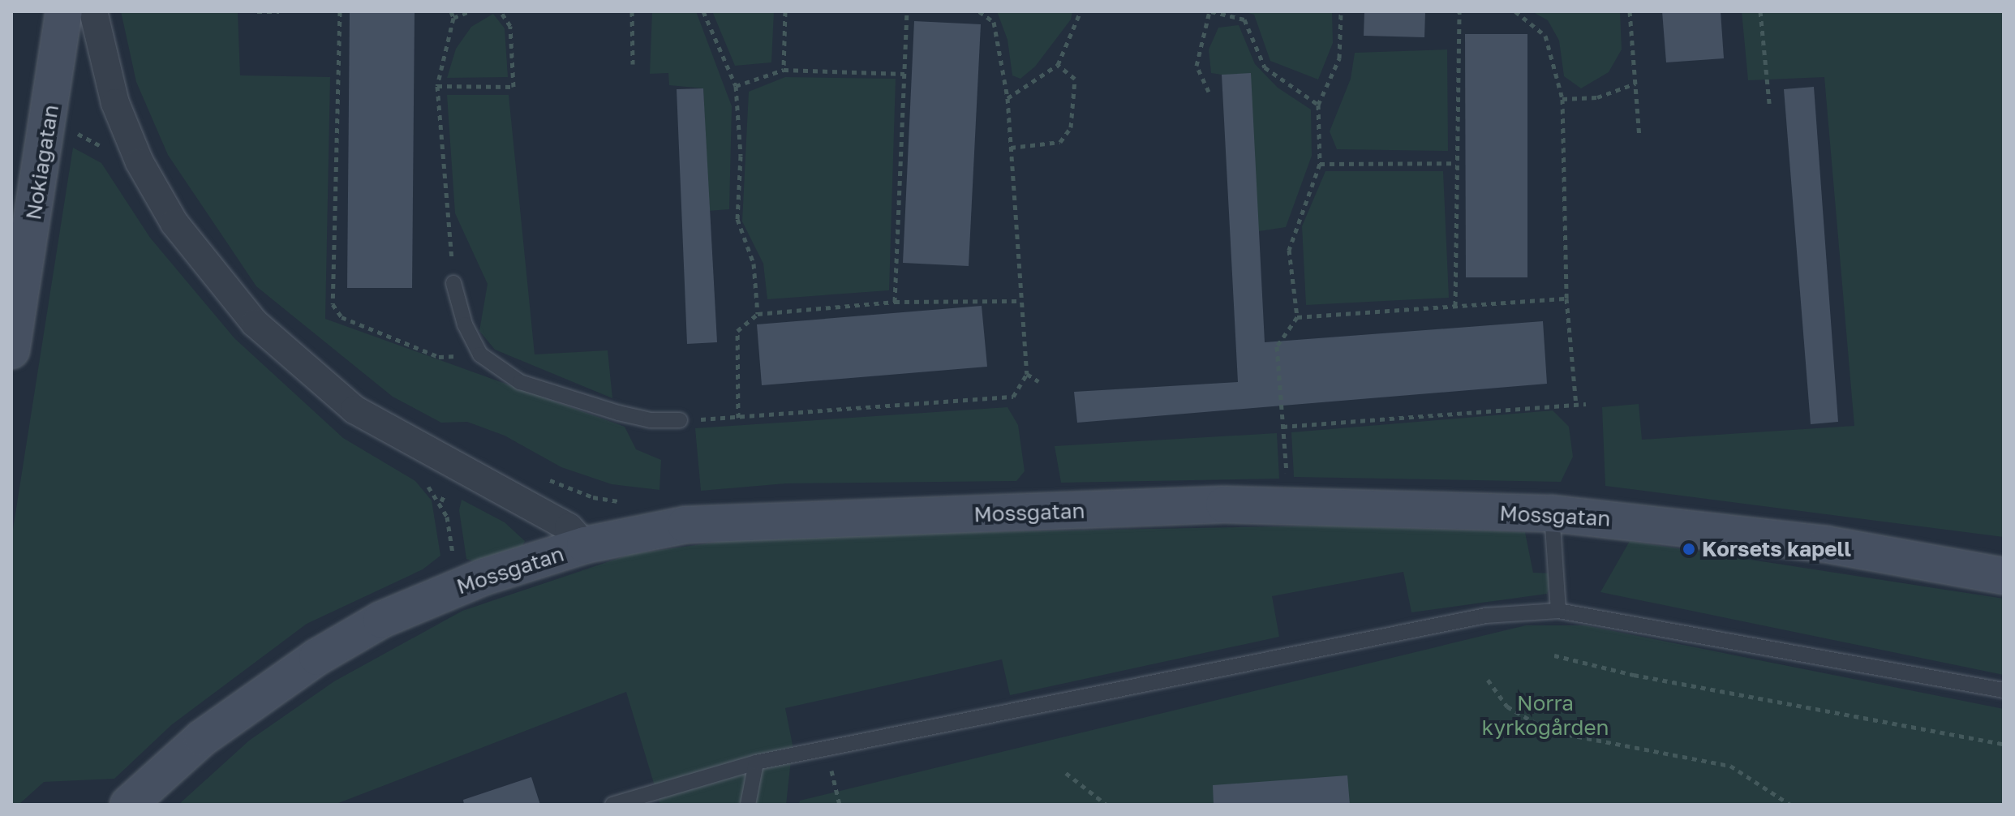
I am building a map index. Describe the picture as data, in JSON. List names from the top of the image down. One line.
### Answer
{"streets":{"street":["Nokiagatan","Mossgatan"]},"parks":["Norra kyrkogården"],"places":["Korsets kapell"]}
